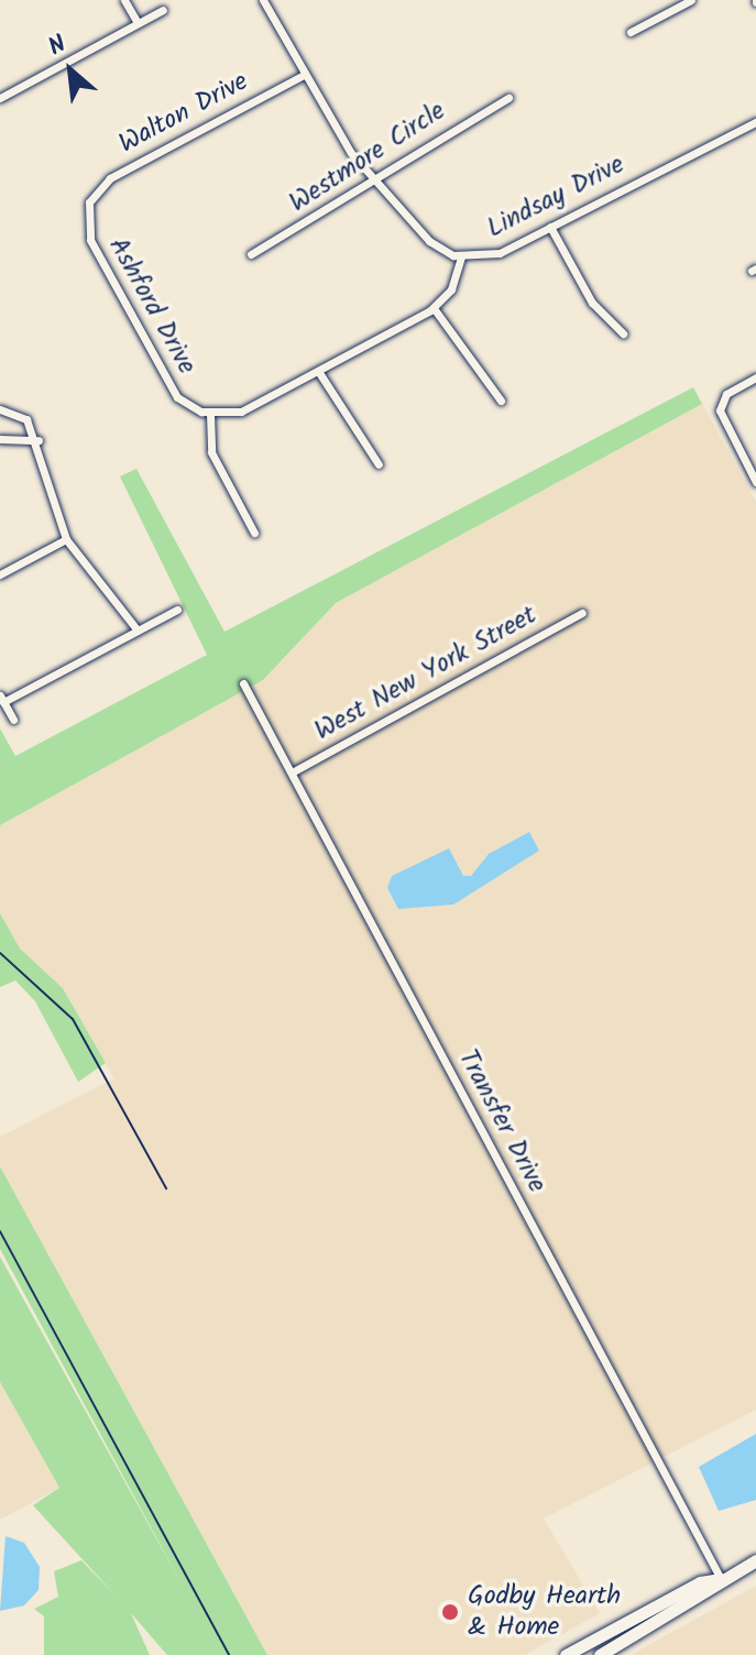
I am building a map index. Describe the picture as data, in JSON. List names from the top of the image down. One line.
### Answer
{"streets":{"street":["Walton Drive","Westmore Circle","Lindsay Drive","Ashford Drive","West New York Street","Transfer Drive"]},"crossings":[["Walton Drive","Ashford Drive"],["Lindsay Drive","Ashford Drive"],["West New York Street","Transfer Drive"]],"places":["Godby Hearth & Home"],"north":"top left"}
